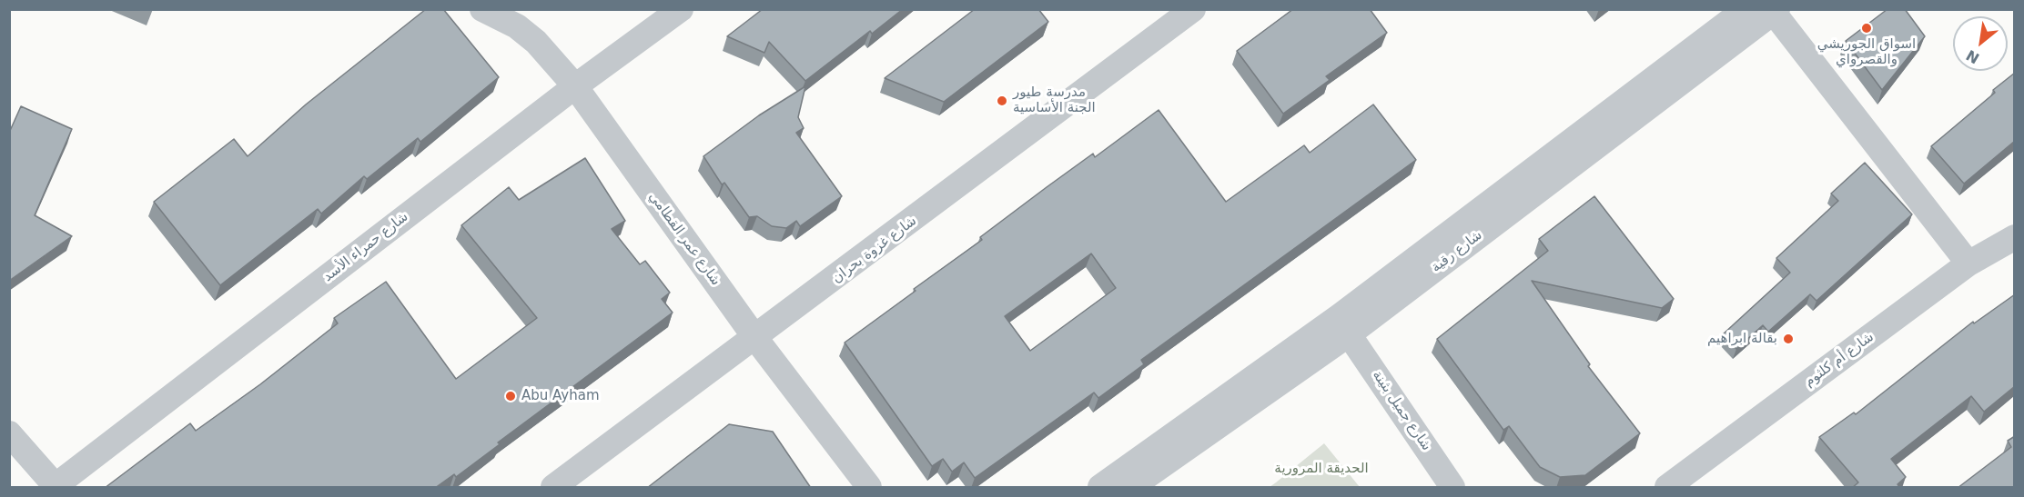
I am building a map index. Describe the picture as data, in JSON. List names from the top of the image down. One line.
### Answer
{"streets":{"street":["شارع عمر القطامي","شارع حمراء الأسد","شارع غزوة بحران","شارع رقية","شارع أم كلثوم","شارع جميل بثينة"]},"crossings":[["شارع عمر القطامي","شارع حمراء الأسد"],["شارع عمر القطامي","شارع غزوة بحران"],["شارع رقية","شارع جميل بثينة"]],"parks":["الحديقة المرورية"],"places":["اسواق الجوريشي والقصرواي","مدرسة طيور الجنة الأساسية","بقالة ابراهيم","Abu Ayham"],"north":"bottom left"}
